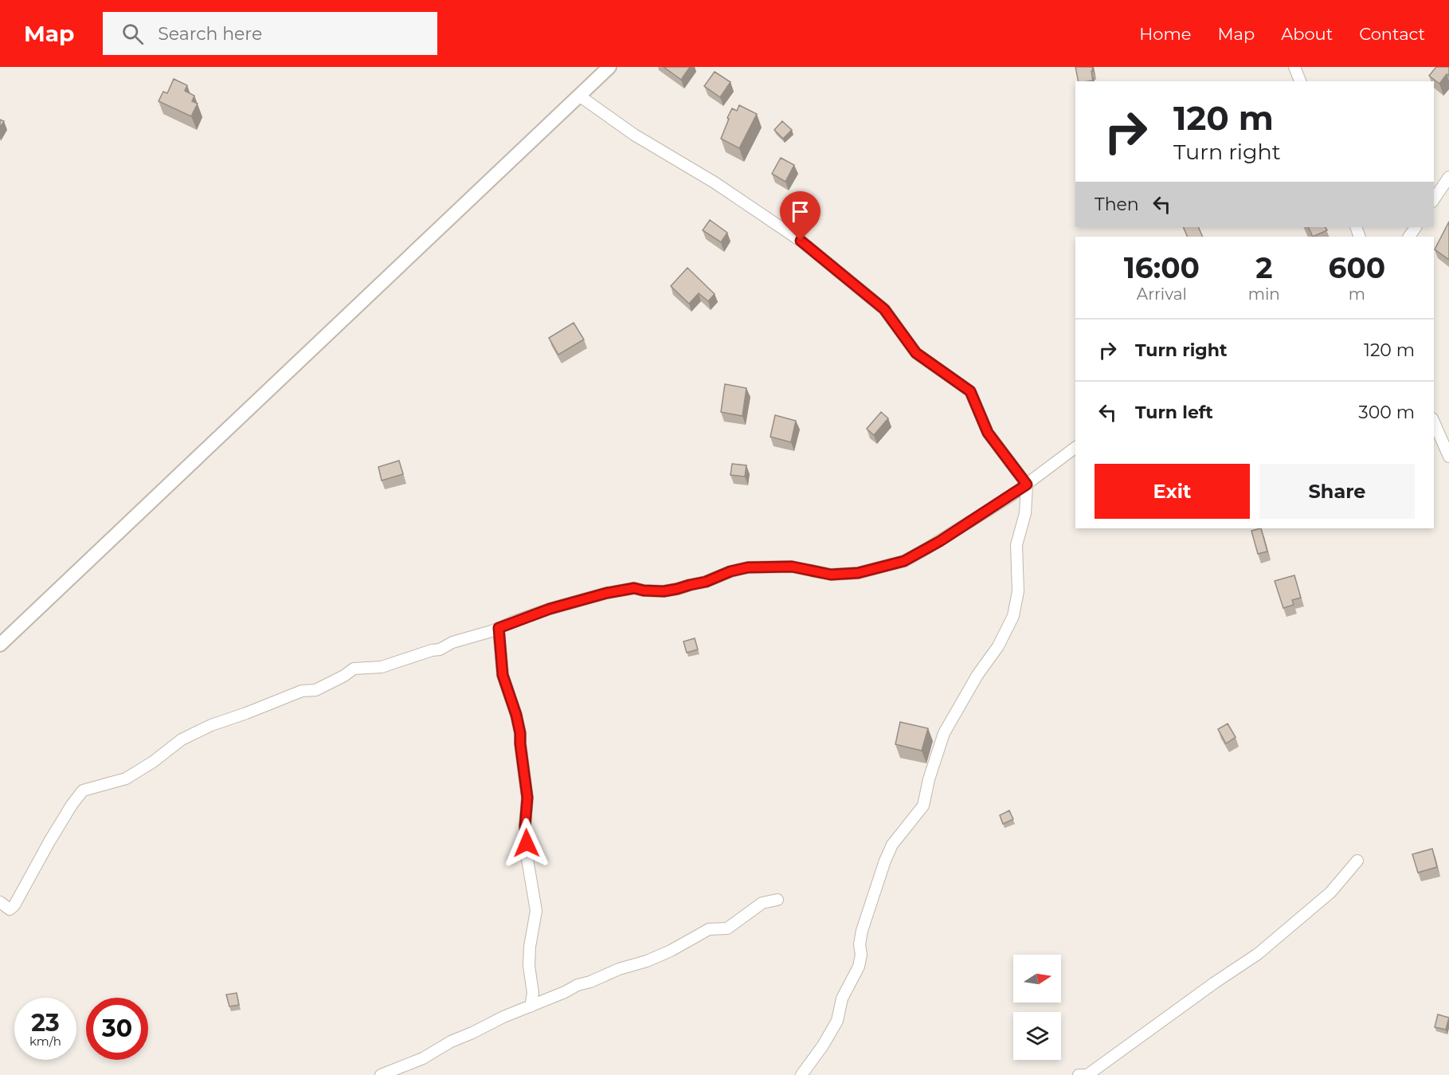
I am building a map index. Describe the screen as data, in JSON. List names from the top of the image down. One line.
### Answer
{"north":"right","page":{"header":"Map","search":"Search here","nav":["Home","Map","About","Contact"],"turn":["120 m","Turn right"],"then":"Then","eta":["16:00","Arrival","2","min","600","m"],"list":[{"name":"Turn right","value":"120 m"},{"name":"Turn left","value":"300 m"}],"buttons":["Exit","Share"],"speed":"23 km/h","limit":"30"}}
